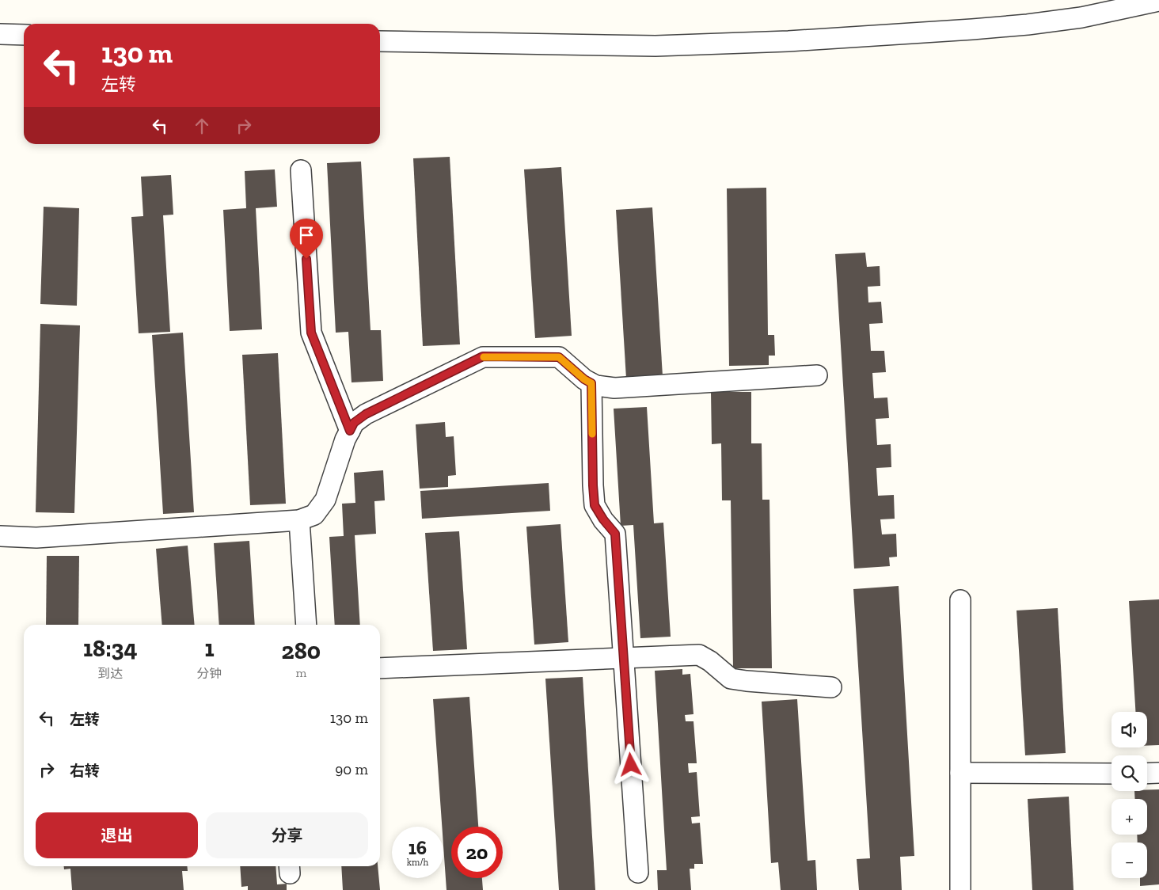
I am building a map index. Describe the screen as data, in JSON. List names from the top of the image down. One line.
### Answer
{"page":{"turn":["130 m","左转"],"eta":["18:34","到达","1","分钟","280","m"],"list":[{"name":"左转","value":"130 m"},{"name":"右转","value":"90 m"}],"map_buttons":["+","−"],"buttons":["退出","分享"],"speed":"16 km/h","limit":"20"}}
